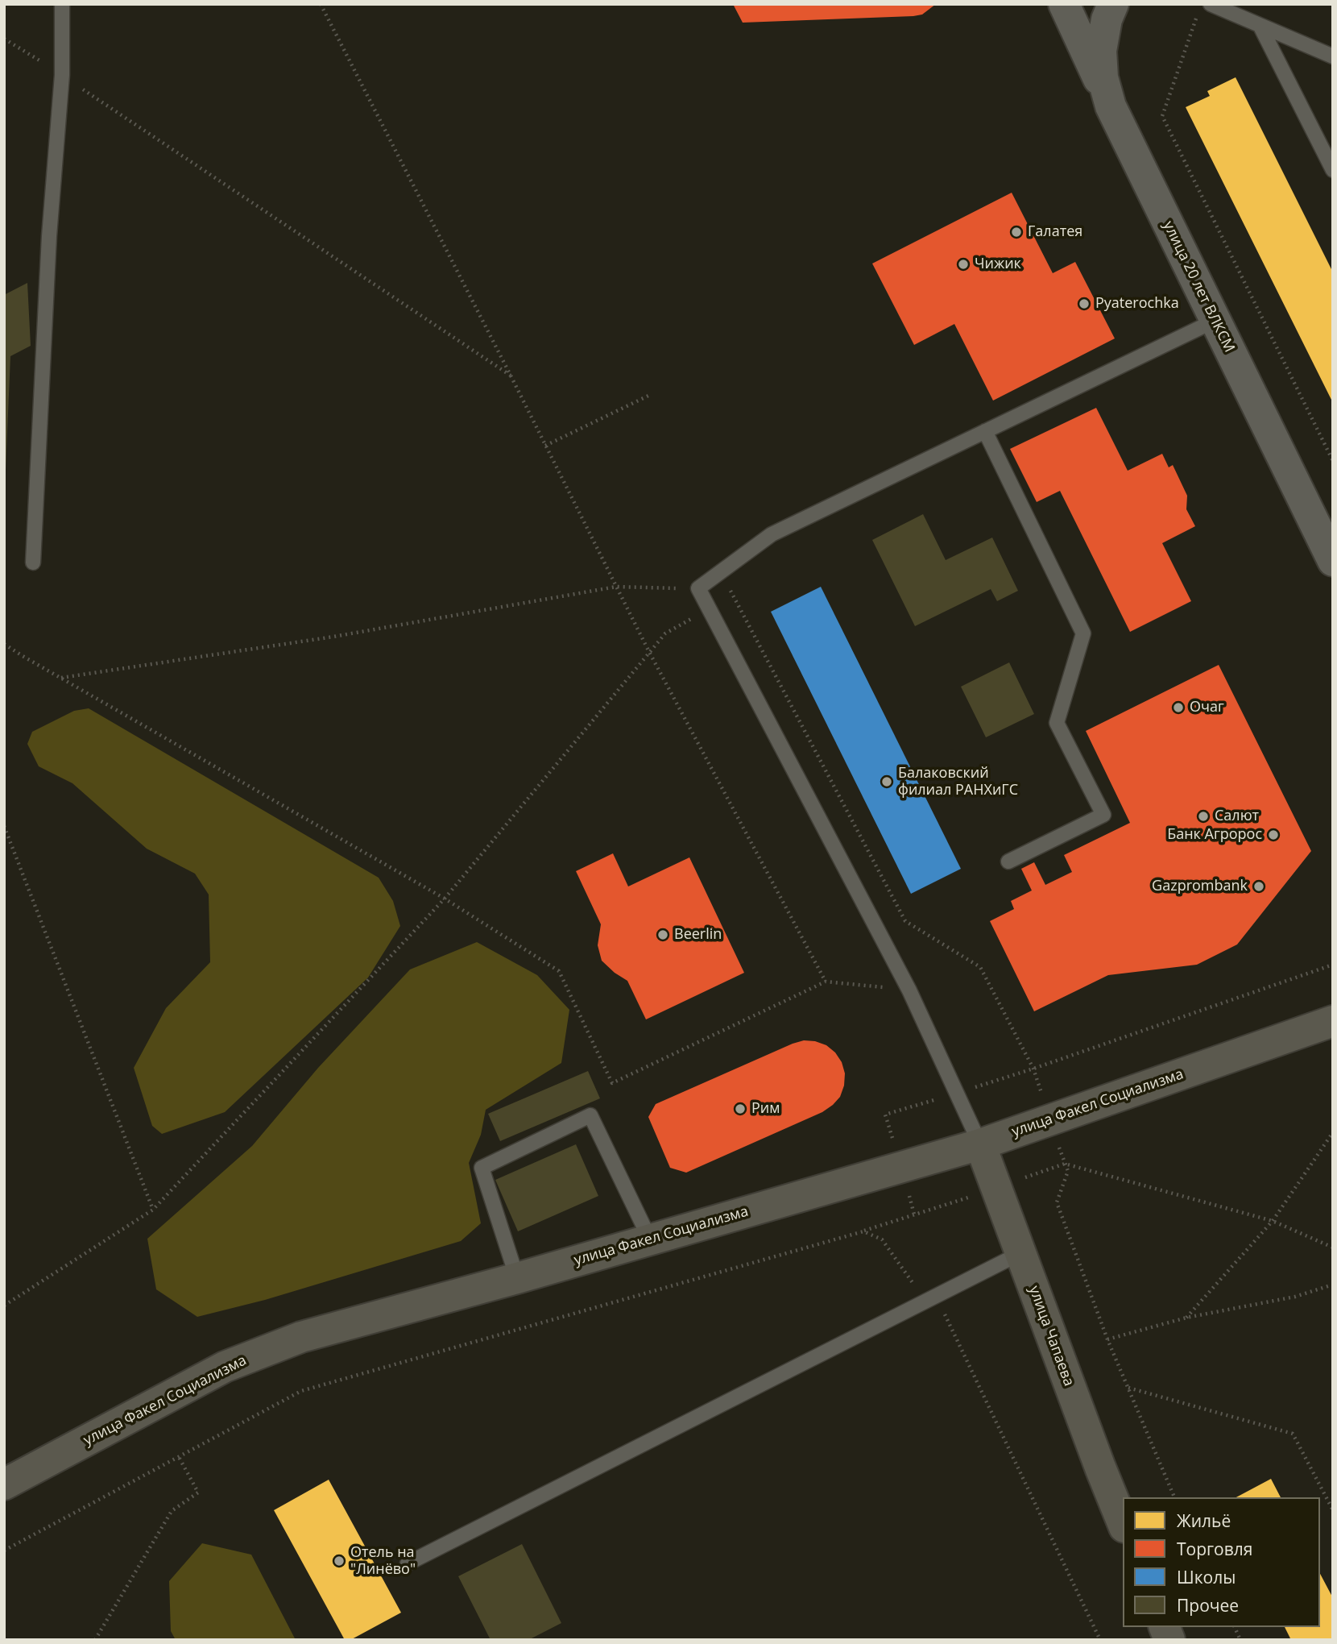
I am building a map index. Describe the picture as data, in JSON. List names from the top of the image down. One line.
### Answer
{"streets":{"main road":["улица Факел Социализма","улица Чапаева"],"street":["улица 20 лет ВЛКСМ"]},"crossings":[["улица Факел Социализма","улица Чапаева"]],"places":["Галатея","Чижик","Pyaterochka","Очаг","Балаковский филиал РАНХиГС","Салют","Банк Агророс","Gazprombank","Beerlin","Рим","Отель на \"Линёво\""],"legend":["Жильё","Торговля","Школы","Прочее"]}
